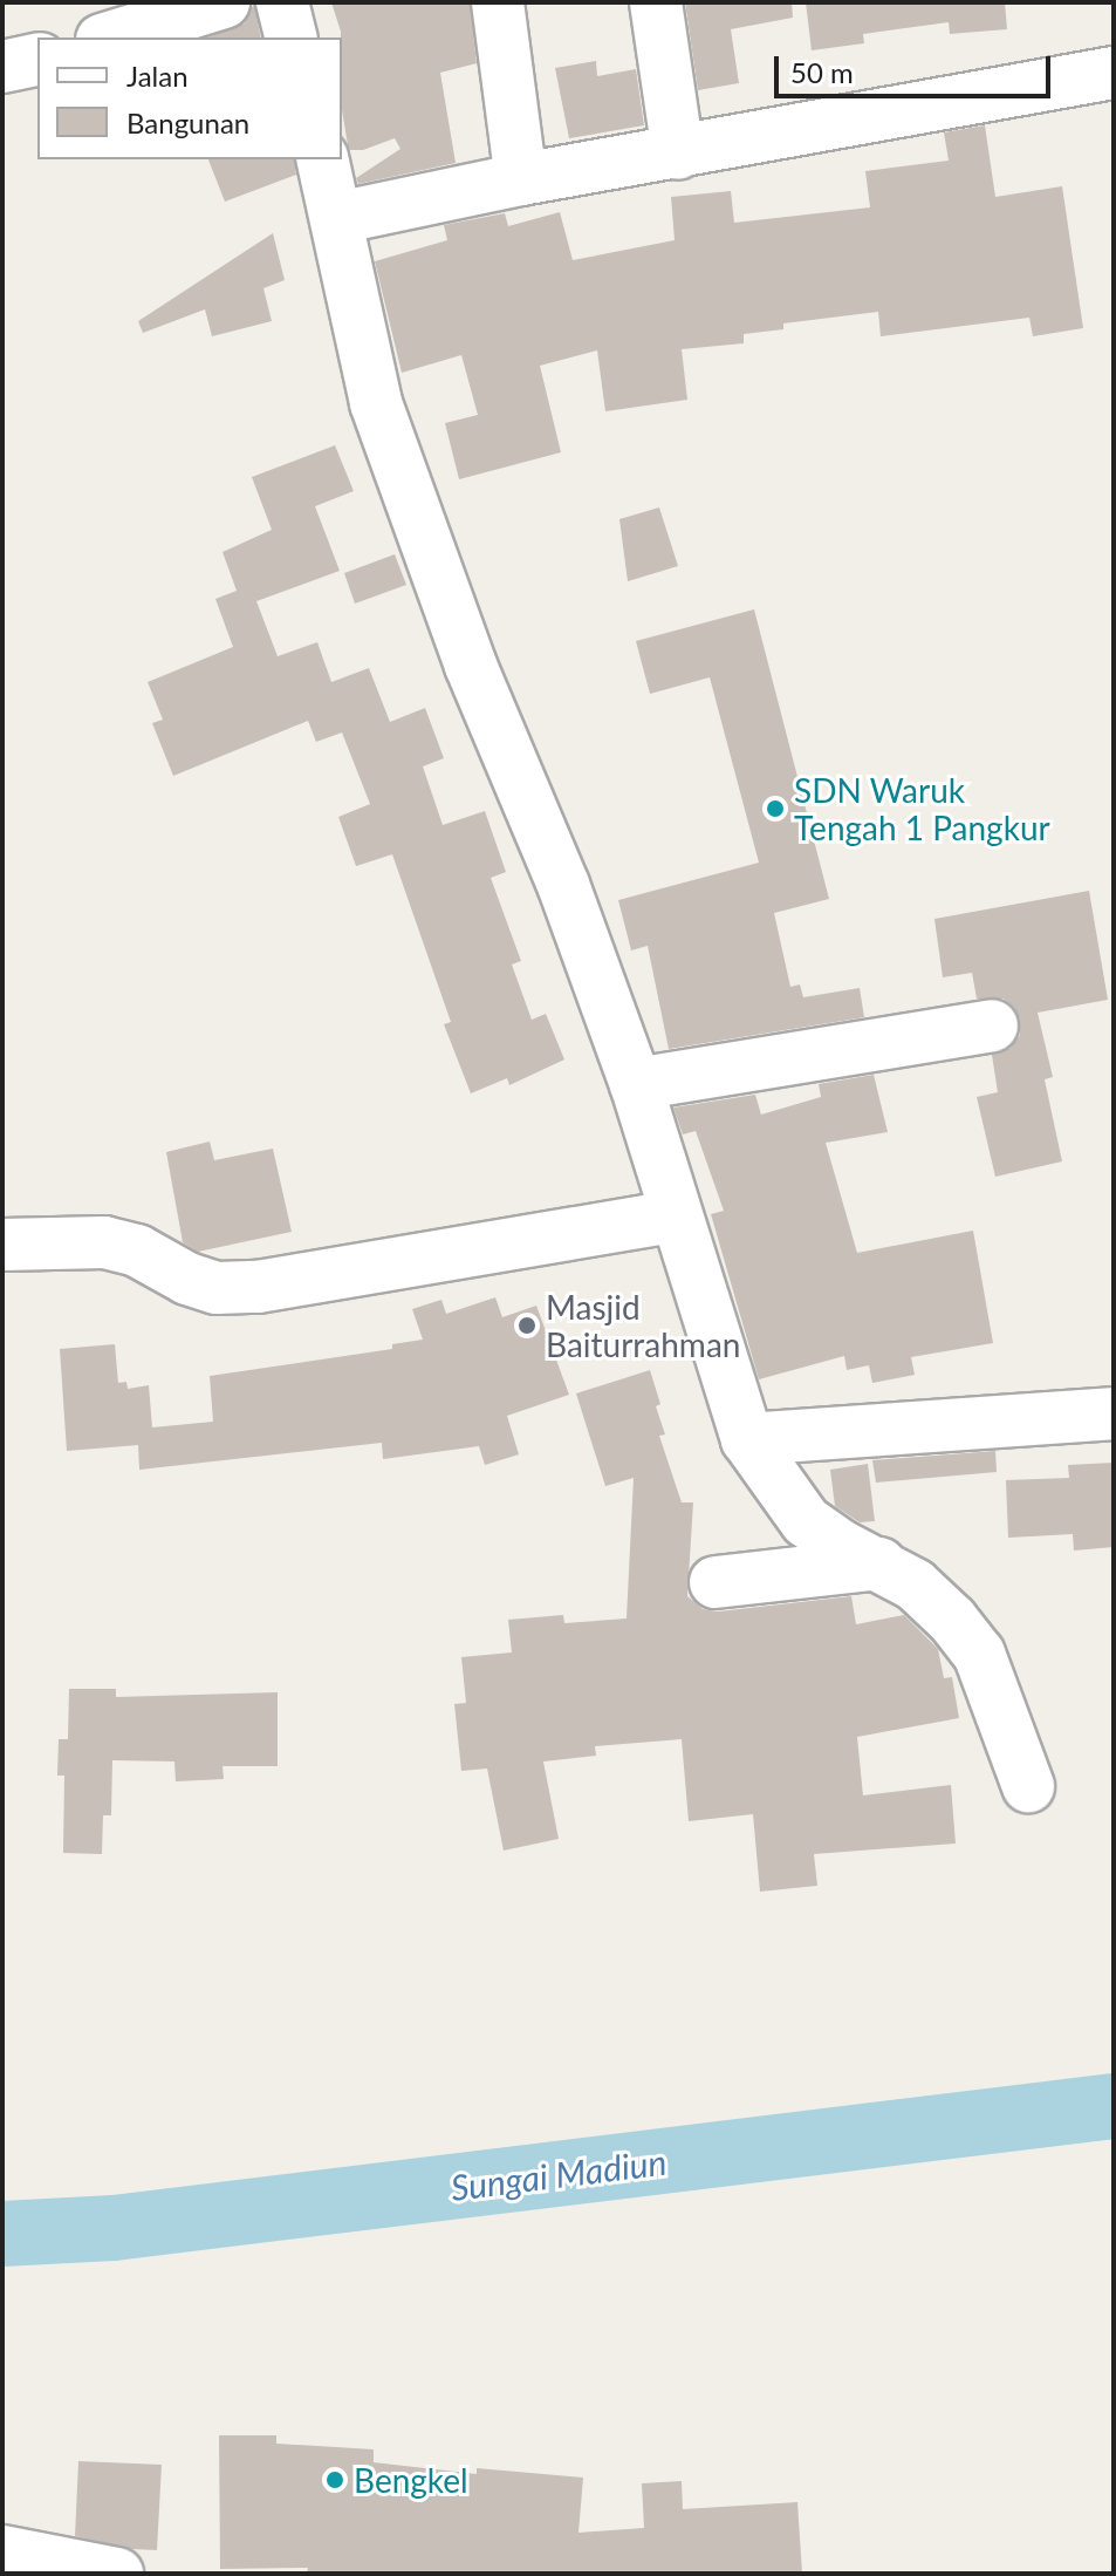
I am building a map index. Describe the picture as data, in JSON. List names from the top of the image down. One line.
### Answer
{"water":["Sungai Madiun"],"places":["SDN Waruk Tengah 1 Pangkur","Masjid Baiturrahman","Bengkel"],"legend":["Jalan","Bangunan"],"scale_bar":"50 m"}
